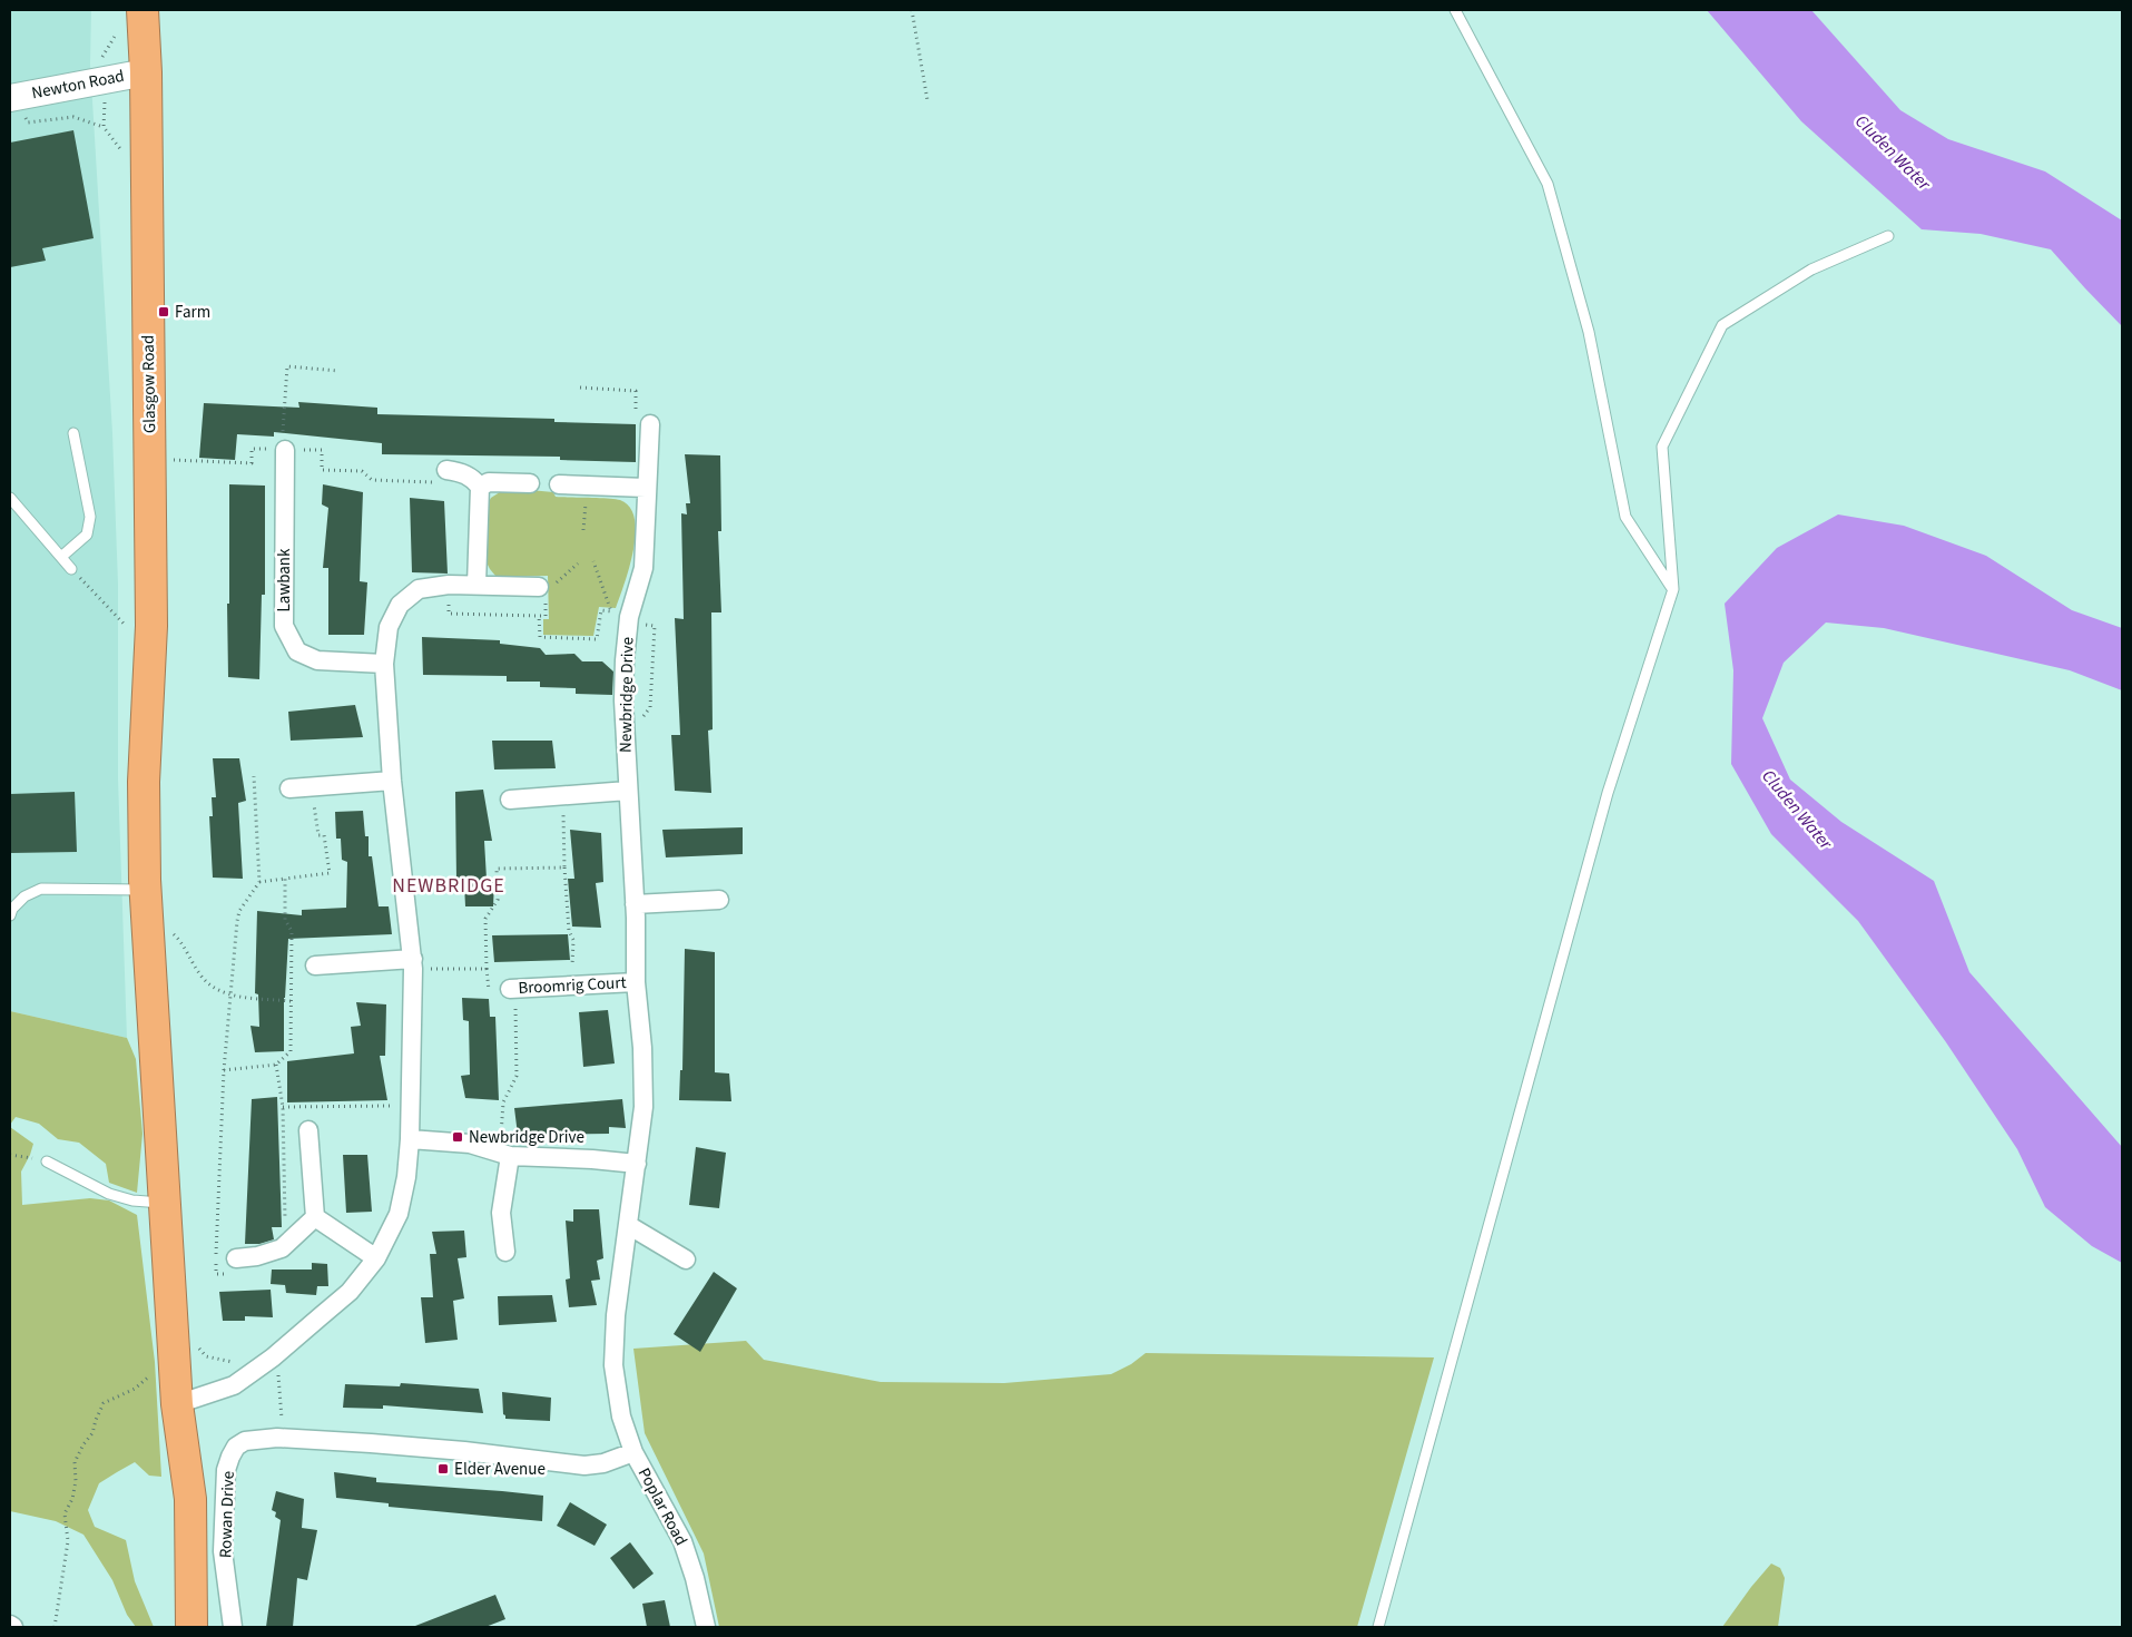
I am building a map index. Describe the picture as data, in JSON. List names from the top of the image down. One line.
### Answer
{"streets":{"highway":["Glasgow Road"],"street":["Newton Road","Lawbank","Newbridge Drive","Broomrig Court","Poplar Road","Rowan Drive"]},"crossings":[["Newton Road","Glasgow Road"],["Newbridge Drive","Broomrig Court"],["Newbridge Drive","Poplar Road"]],"districts":["NEWBRIDGE"],"water":["Cluden Water"],"places":{"transit":["Farm","Newbridge Drive","Elder Avenue"]}}
